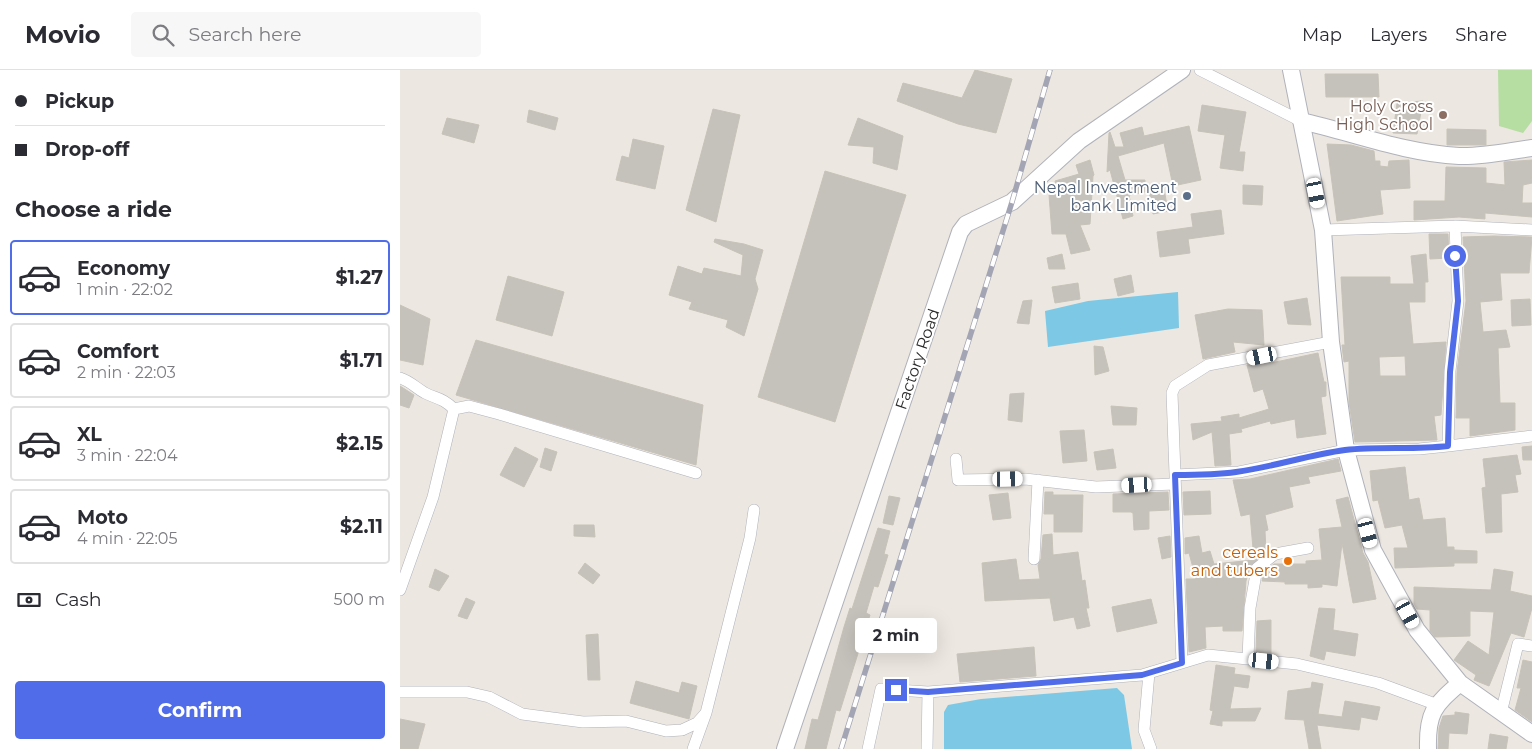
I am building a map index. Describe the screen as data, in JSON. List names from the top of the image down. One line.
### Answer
{"streets":{"street":["Factory Road"]},"places":["Holy Cross High School","Nepal Investment bank Limited","cereals and tubers"],"page":{"header":"Movio","search":"Search here","nav":["Map","Layers","Share"],"banner":["Pickup","Drop-off"],"heading":"Choose a ride","list":[{"name":"Economy","note":"1 min · 22:02","value":"$1.27"},{"name":"Comfort","note":"2 min · 22:03","value":"$1.71"},{"name":"XL","note":"3 min · 22:04","value":"$2.15"},{"name":"Moto","note":"4 min · 22:05","value":"$2.11"}],"pay":["Cash","500 m"],"bubble":"2 min","buttons":"Confirm"}}
